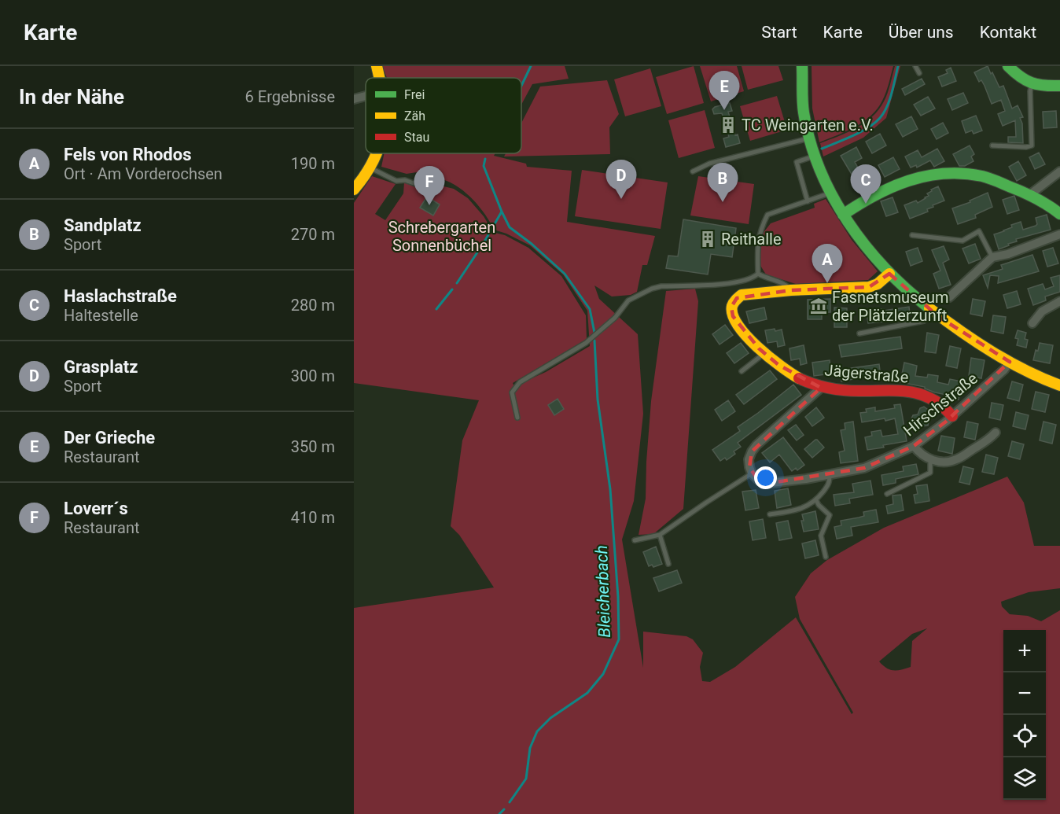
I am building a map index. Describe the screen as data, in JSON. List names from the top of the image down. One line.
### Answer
{"streets":{"street":["Jägerstraße","Hirschstraße"]},"crossings":[["Jägerstraße","Hirschstraße"]],"water":["Bleicherbach"],"parks":["Schrebergarten Sonnenbüchel"],"places":{"building":["TC Weingarten e.V.","Reithalle"],"museum":["Fasnetsmuseum der Plätzlerzunft"]},"legend":["Frei","Zäh","Stau"],"page":{"header":"Karte","nav":["Start","Karte","Über uns","Kontakt"],"heading":["In der Nähe","6 Ergebnisse"],"pins":["E","D","B","C","F","A"],"list":[{"mark":"A","name":"Fels von Rhodos","note":"Ort · Am Vorderochsen","value":"190 m"},{"mark":"B","name":"Sandplatz","note":"Sport","value":"270 m"},{"mark":"C","name":"Haslachstraße","note":"Haltestelle","value":"280 m"},{"mark":"D","name":"Grasplatz","note":"Sport","value":"300 m"},{"mark":"E","name":"Der Grieche","note":"Restaurant","value":"350 m"},{"mark":"F","name":"Loverr´s","note":"Restaurant","value":"410 m"}],"map_buttons":["+","−"]}}
